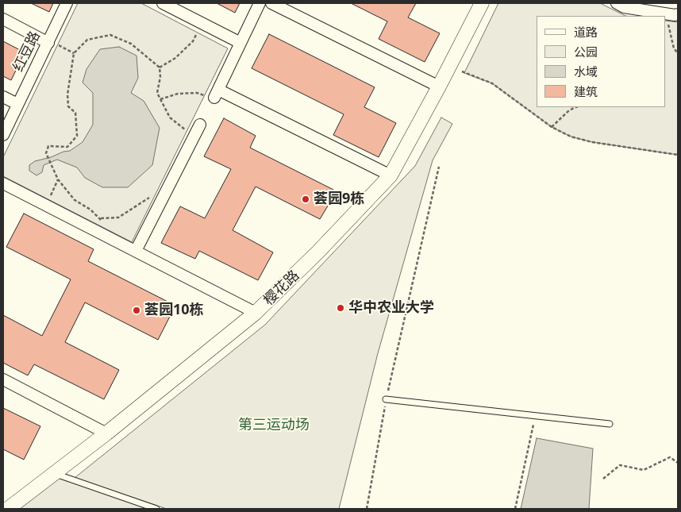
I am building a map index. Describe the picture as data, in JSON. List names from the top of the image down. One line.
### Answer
{"streets":{"street":["红豆路","樱花路"]},"parks":["第三运动场"],"places":["荟园9栋","华中农业大学","荟园10栋"],"legend":["道路","公园","水域","建筑"]}
